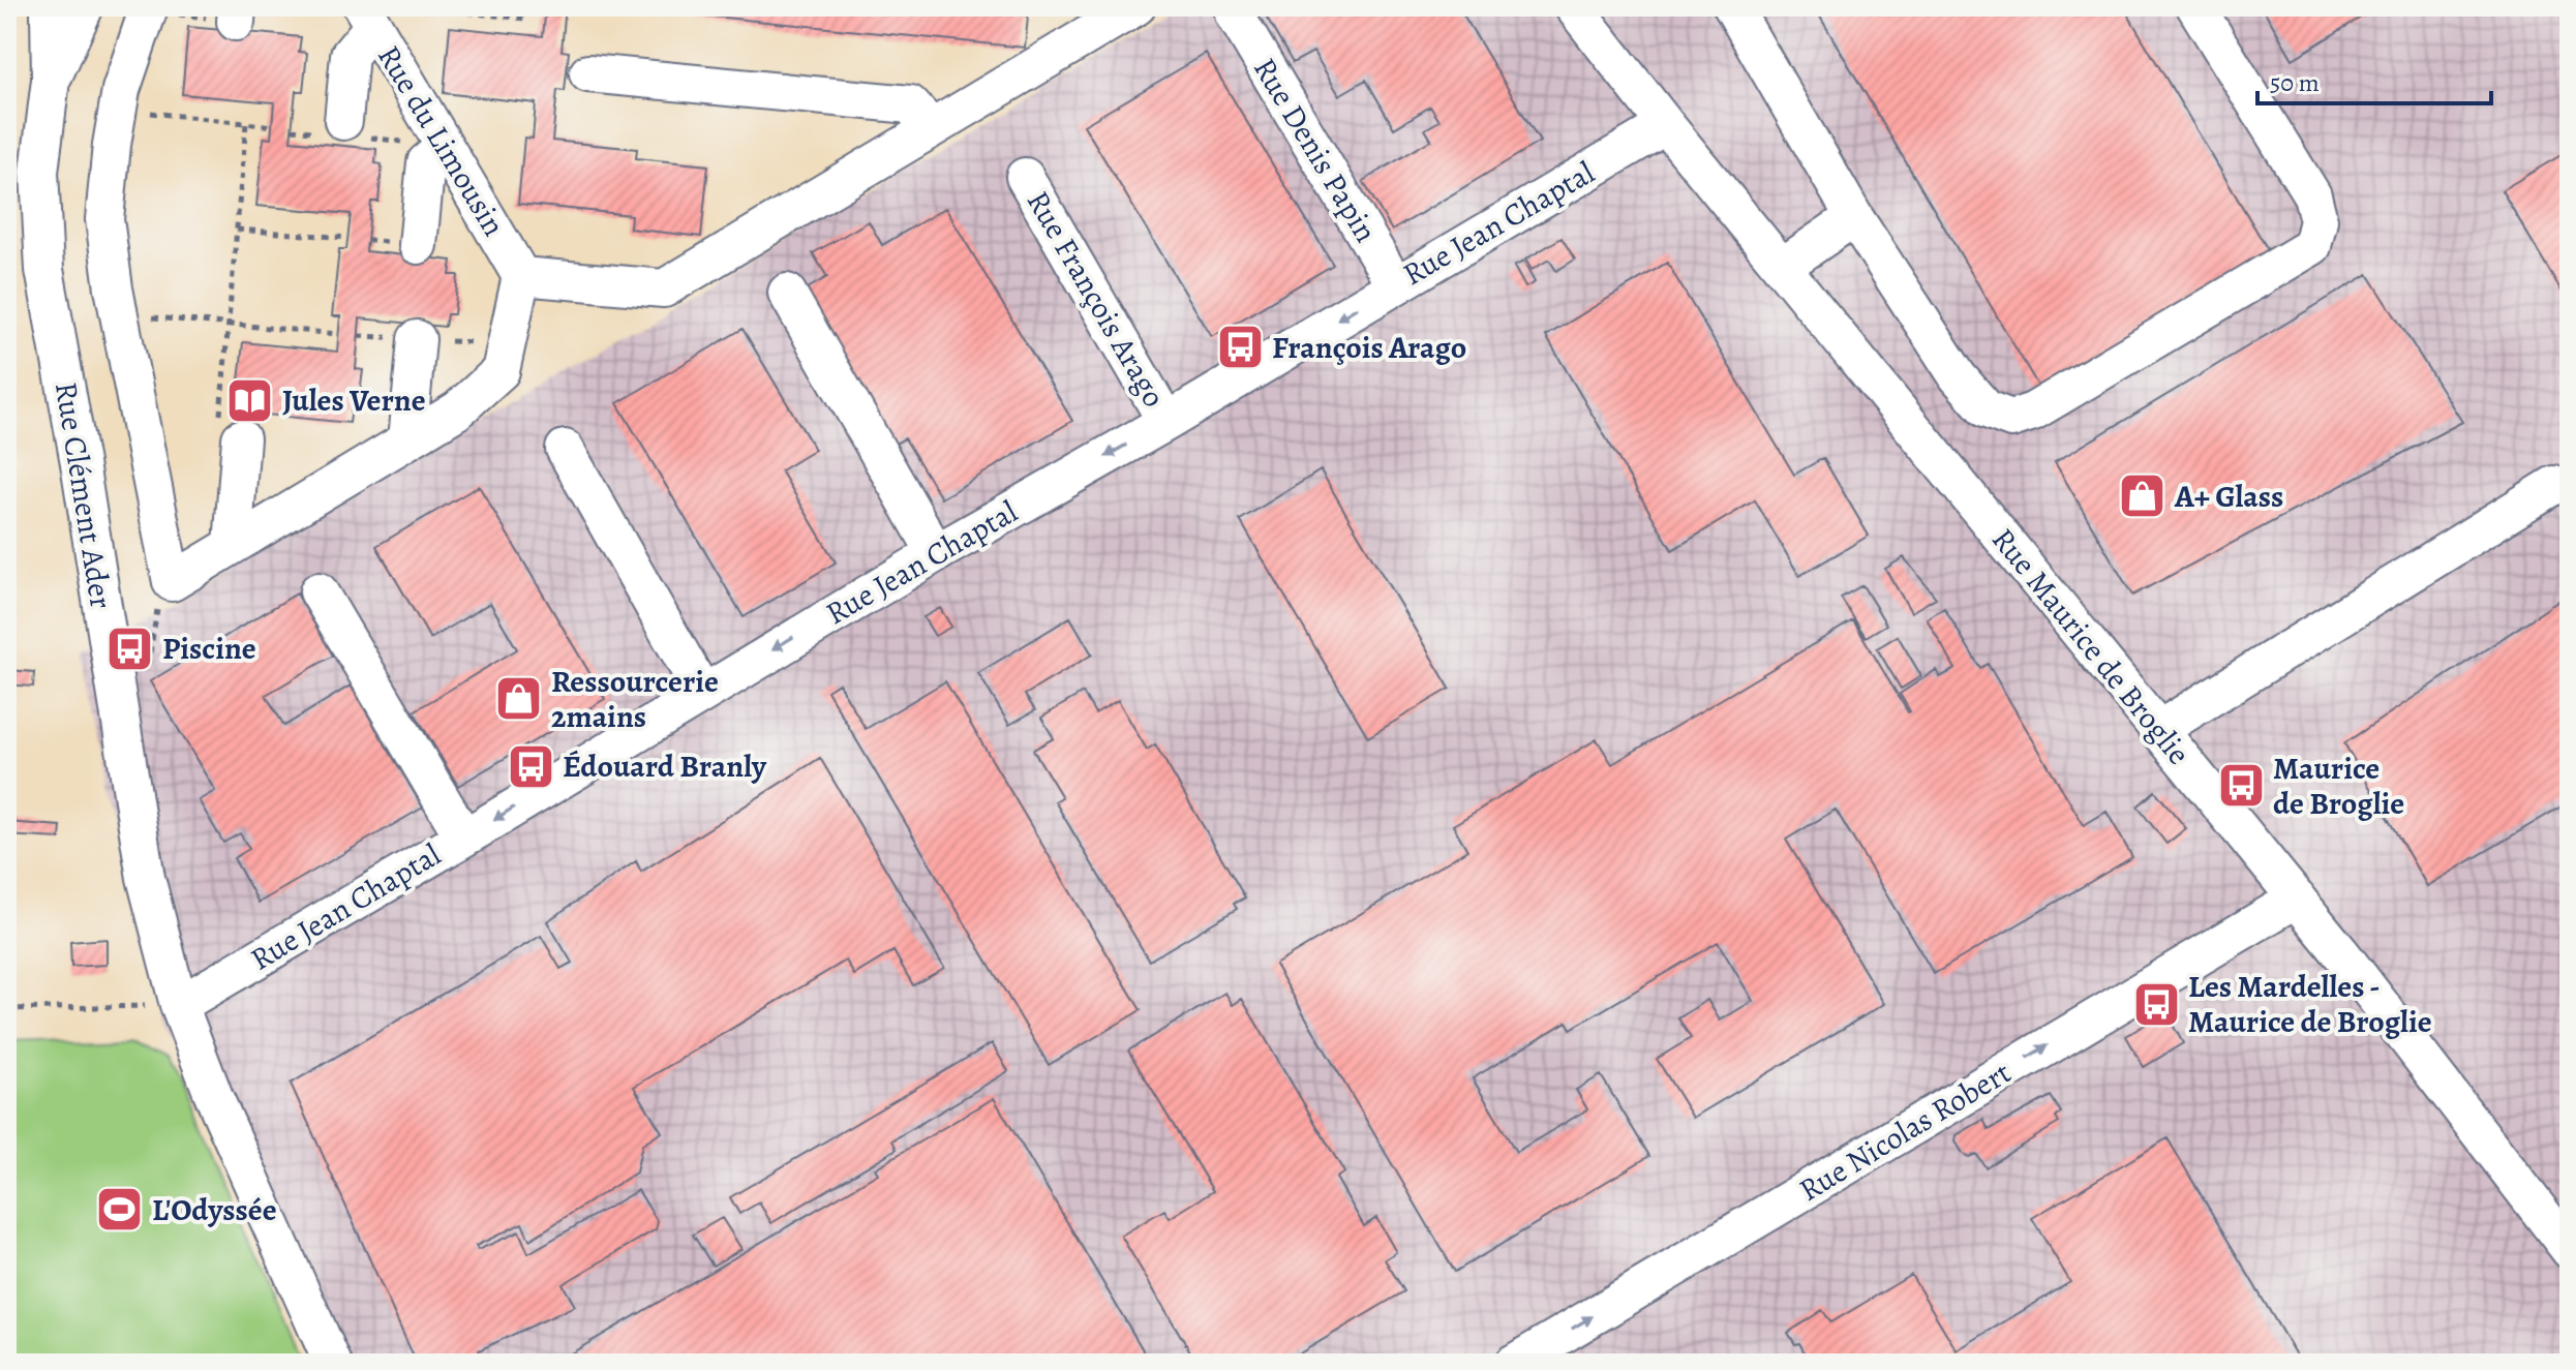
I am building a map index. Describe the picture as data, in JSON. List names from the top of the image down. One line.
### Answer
{"streets":{"street":["Rue du Limousin","Rue Denis Papin","Rue Jean Chaptal","Rue François Arago","Rue Clément Ader","Rue Maurice de Broglie","Rue Nicolas Robert"]},"crossings":[["Rue Denis Papin","Rue Jean Chaptal"],["Rue Jean Chaptal","Rue François Arago"],["Rue Jean Chaptal","Rue Clément Ader"],["Rue Jean Chaptal","Rue Maurice de Broglie"],["Rue Maurice de Broglie","Rue Nicolas Robert"]],"one_way":["Rue Jean Chaptal","Rue Nicolas Robert"],"places":{"bus stop":["François Arago","Piscine","Édouard Branly","Maurice de Broglie","Les Mardelles - Maurice de Broglie"],"library":["Jules Verne"],"shop":["A+ Glass","Ressourcerie 2mains"],"sports":["L'Odyssée"]},"scale_bar":"50 m"}
